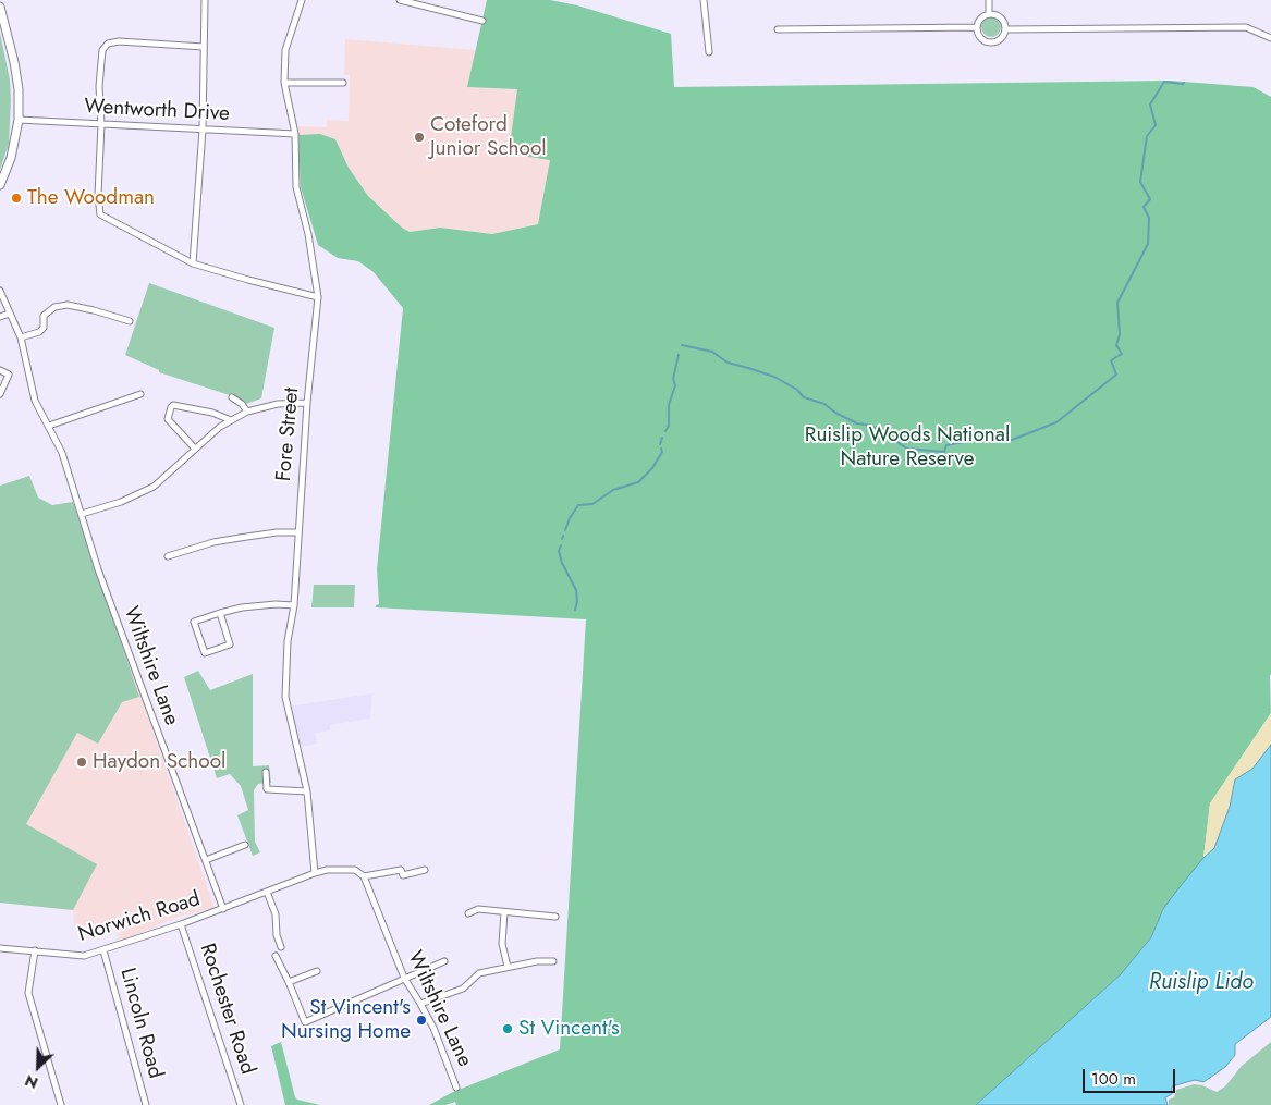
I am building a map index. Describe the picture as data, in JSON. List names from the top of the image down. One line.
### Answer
{"streets":{"street":["Wentworth Drive","Fore Street","Wiltshire Lane","Norwich Road","Rochester Road","Lincoln Road"]},"crossings":[["Wentworth Drive","Fore Street"],["Wiltshire Lane","Norwich Road"],["Norwich Road","Rochester Road"],["Norwich Road","Lincoln Road"]],"water":["Ruislip Lido"],"parks":["Ruislip Woods National Nature Reserve"],"places":["Coteford Junior School","The Woodman","Haydon School","St Vincent's Nursing Home","St Vincent's"],"scale_bar":"100 m","north":"bottom left"}
